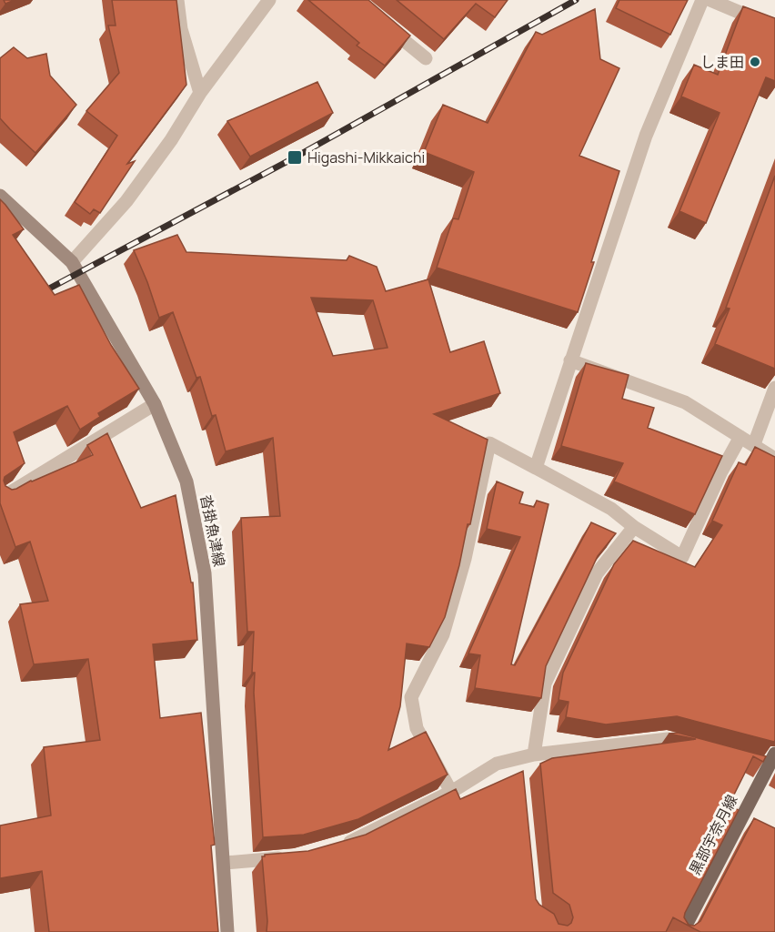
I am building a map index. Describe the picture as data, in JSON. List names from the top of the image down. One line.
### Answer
{"streets":{"main road":["沓掛魚津線","黒部宇奈月線"]},"places":{"other":["しま田"],"transit":["Higashi-Mikkaichi"]}}
